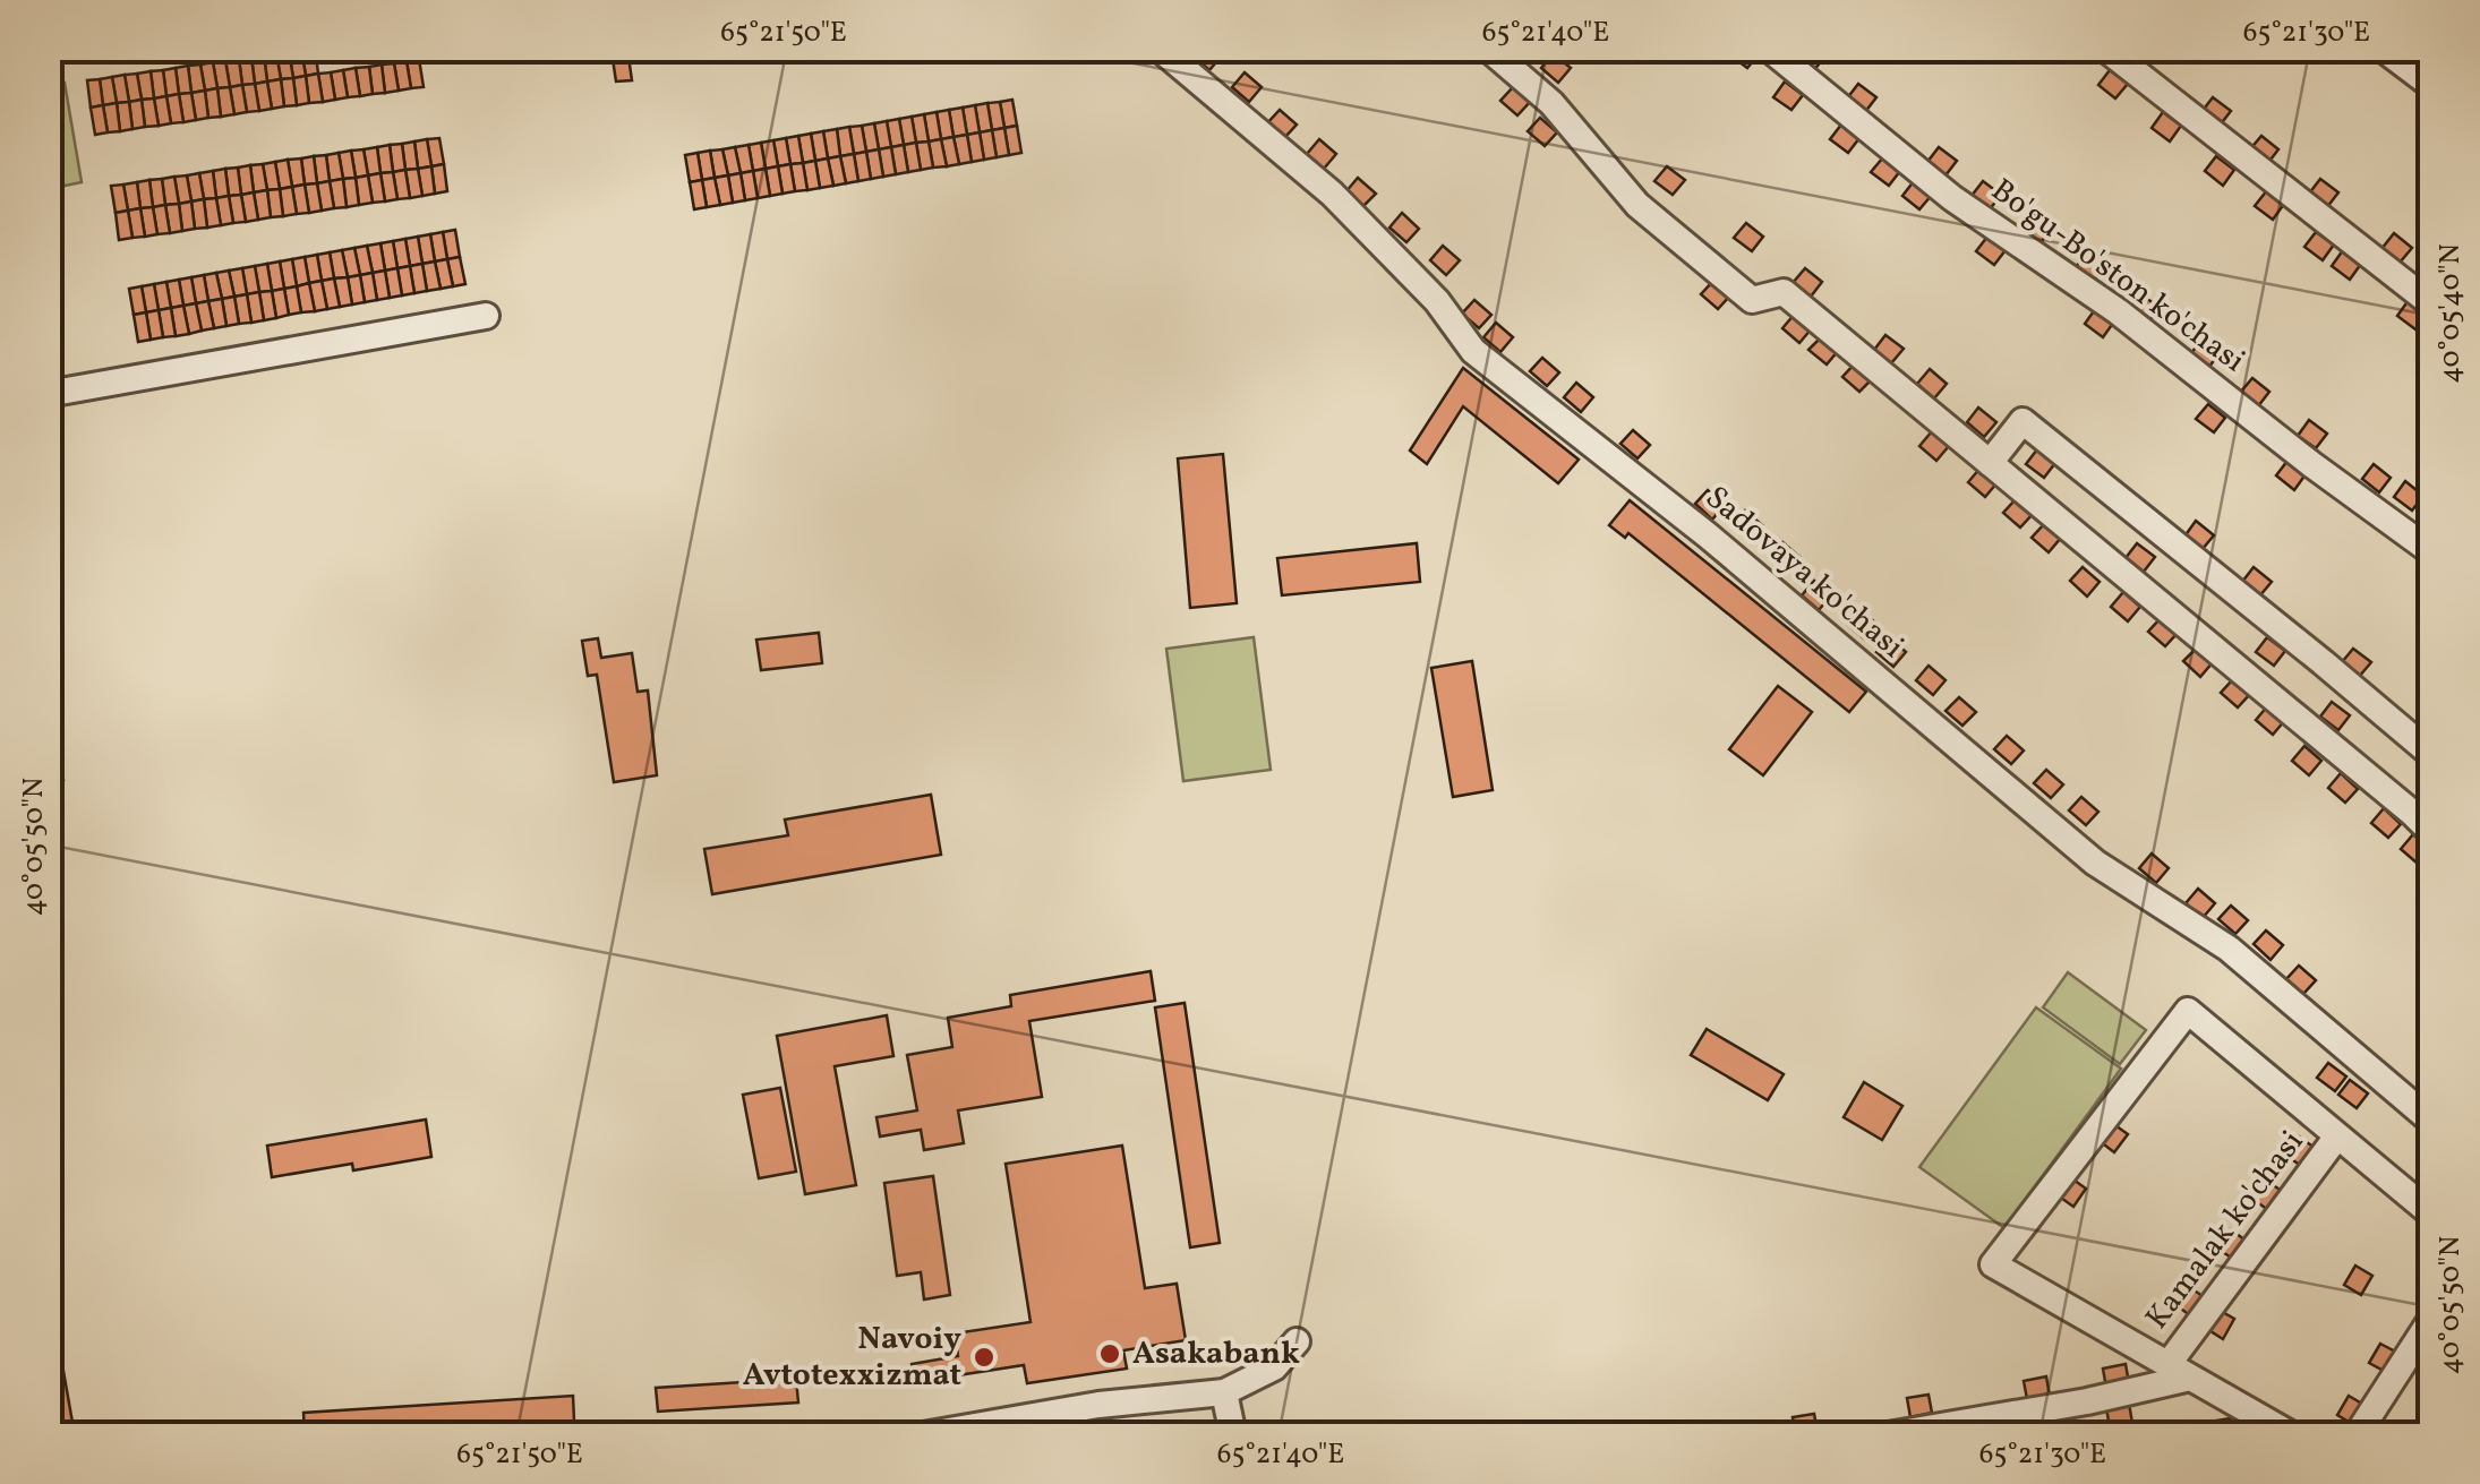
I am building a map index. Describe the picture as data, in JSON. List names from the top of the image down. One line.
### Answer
{"streets":{"street":["Bo'gu-Bo'ston ko'chasi","Sadovaya ko'chasi","Kamalak ko'chasi"]},"places":["Asakabank","Navoiy Avtotexxizmat"],"coordinates":["65°21'50\"E","65°21'40\"E","65°21'30\"E","40°05'40\"N","40°05'50\"N"]}
